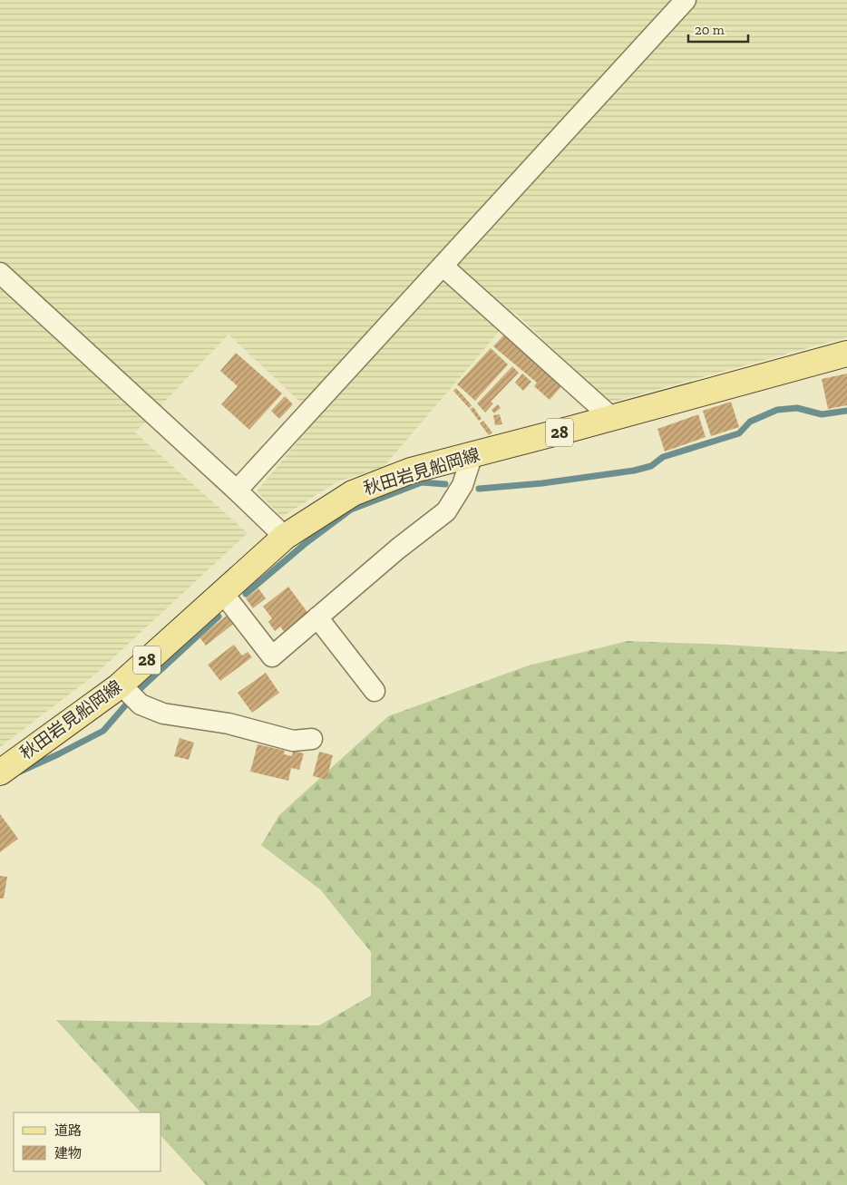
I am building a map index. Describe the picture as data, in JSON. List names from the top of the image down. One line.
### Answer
{"streets":{"main road":["28","秋田岩見船岡線"]},"legend":["道路","建物"],"scale_bar":"20 m"}
